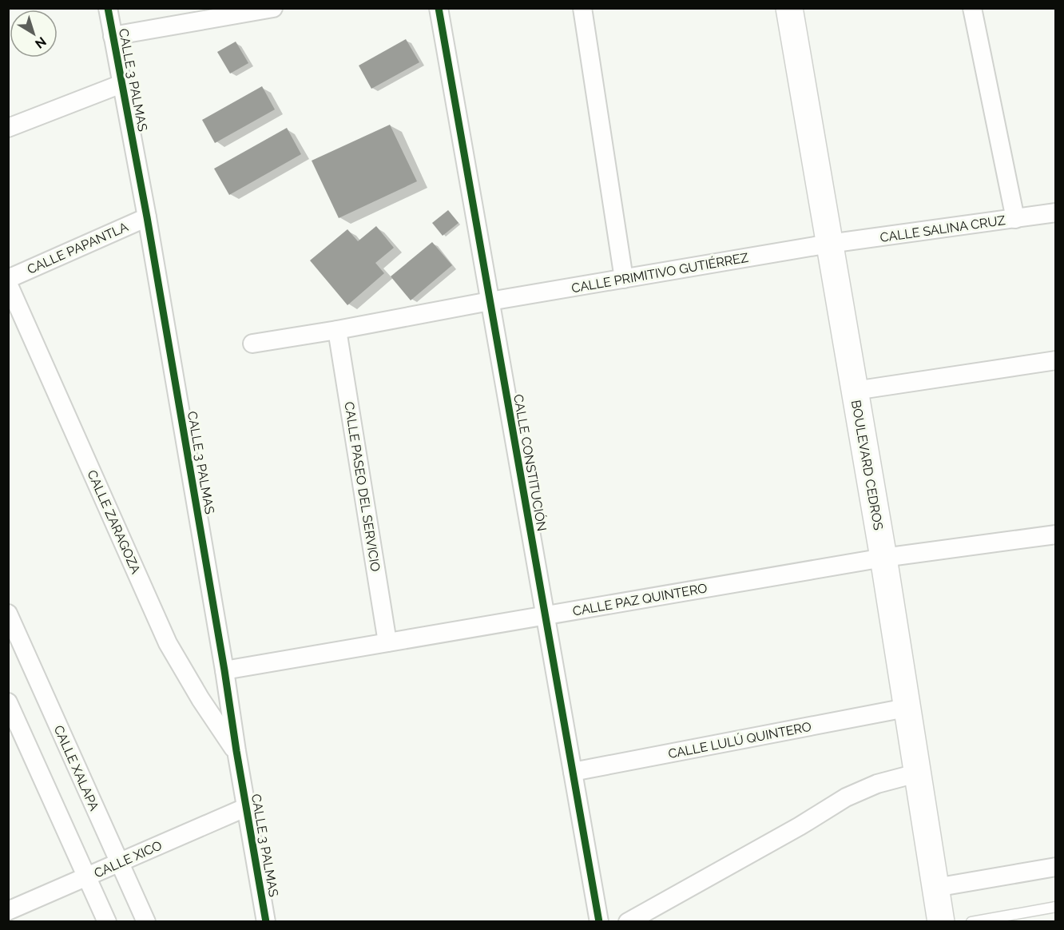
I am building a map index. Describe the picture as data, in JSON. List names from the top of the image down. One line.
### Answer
{"streets":{"street":["CALLE 3 PALMAS","CALLE SALINA CRUZ","CALLE PAPANTLA","CALLE PRIMITIVO GUTIÉRREZ","CALLE CONSTITUCIÓN","BOULEVARD CEDROS","CALLE PASEO DEL SERVICIO","CALLE ZARAGOZA","CALLE PAZ QUINTERO","CALLE LULÚ QUINTERO","CALLE XALAPA","CALLE XICO"]},"crossings":[["CALLE 3 PALMAS","CALLE PAPANTLA"],["CALLE 3 PALMAS","CALLE ZARAGOZA"],["CALLE 3 PALMAS","CALLE PAZ QUINTERO"],["CALLE 3 PALMAS","CALLE XICO"],["CALLE SALINA CRUZ","CALLE PRIMITIVO GUTIÉRREZ"],["CALLE SALINA CRUZ","BOULEVARD CEDROS"],["CALLE PRIMITIVO GUTIÉRREZ","CALLE CONSTITUCIÓN"],["CALLE PRIMITIVO GUTIÉRREZ","BOULEVARD CEDROS"],["CALLE PRIMITIVO GUTIÉRREZ","CALLE PASEO DEL SERVICIO"],["CALLE CONSTITUCIÓN","CALLE PAZ QUINTERO"],["CALLE CONSTITUCIÓN","CALLE LULÚ QUINTERO"],["BOULEVARD CEDROS","CALLE PAZ QUINTERO"],["BOULEVARD CEDROS","CALLE LULÚ QUINTERO"],["CALLE PASEO DEL SERVICIO","CALLE PAZ QUINTERO"],["CALLE XALAPA","CALLE XICO"]],"north":"bottom right"}
